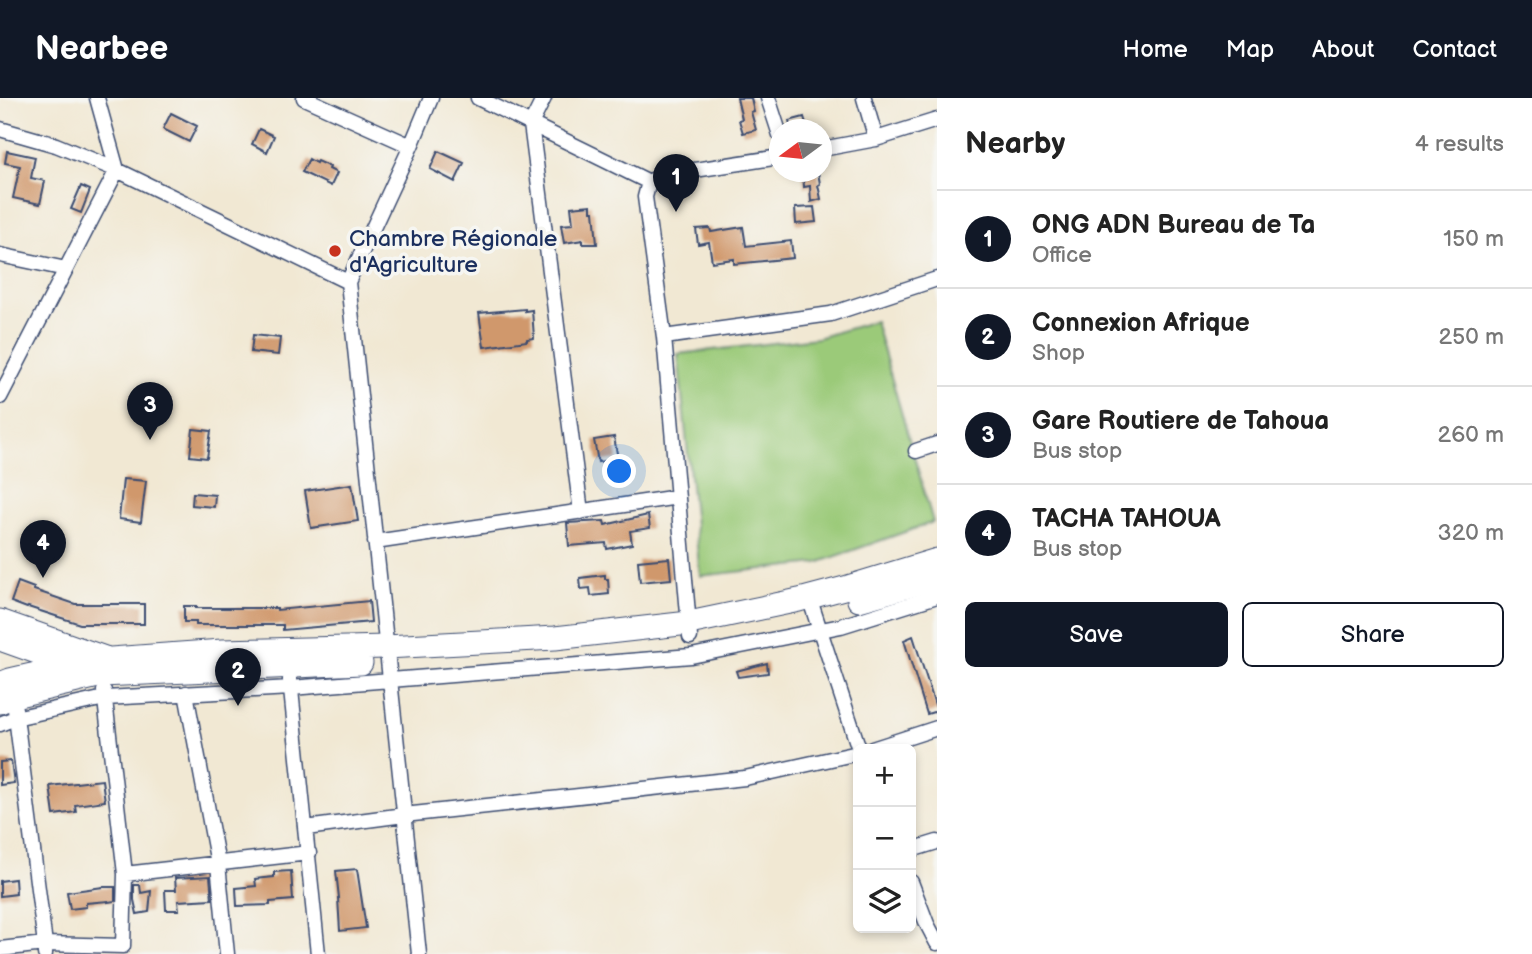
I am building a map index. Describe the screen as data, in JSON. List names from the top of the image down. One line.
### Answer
{"places":["Chambre Régionale d'Agriculture"],"north":"left","page":{"header":"Nearbee","nav":["Home","Map","About","Contact"],"heading":["Nearby","4 results"],"pins":["1","3","4","2"],"list":[{"mark":"1","name":"ONG ADN Bureau de Ta","note":"Office","value":"150 m"},{"mark":"2","name":"Connexion Afrique","note":"Shop","value":"250 m"},{"mark":"3","name":"Gare Routiere de Tahoua","note":"Bus stop","value":"260 m"},{"mark":"4","name":"TACHA TAHOUA","note":"Bus stop","value":"320 m"}],"buttons":["Save","Share"],"map_buttons":["+","−"]}}
